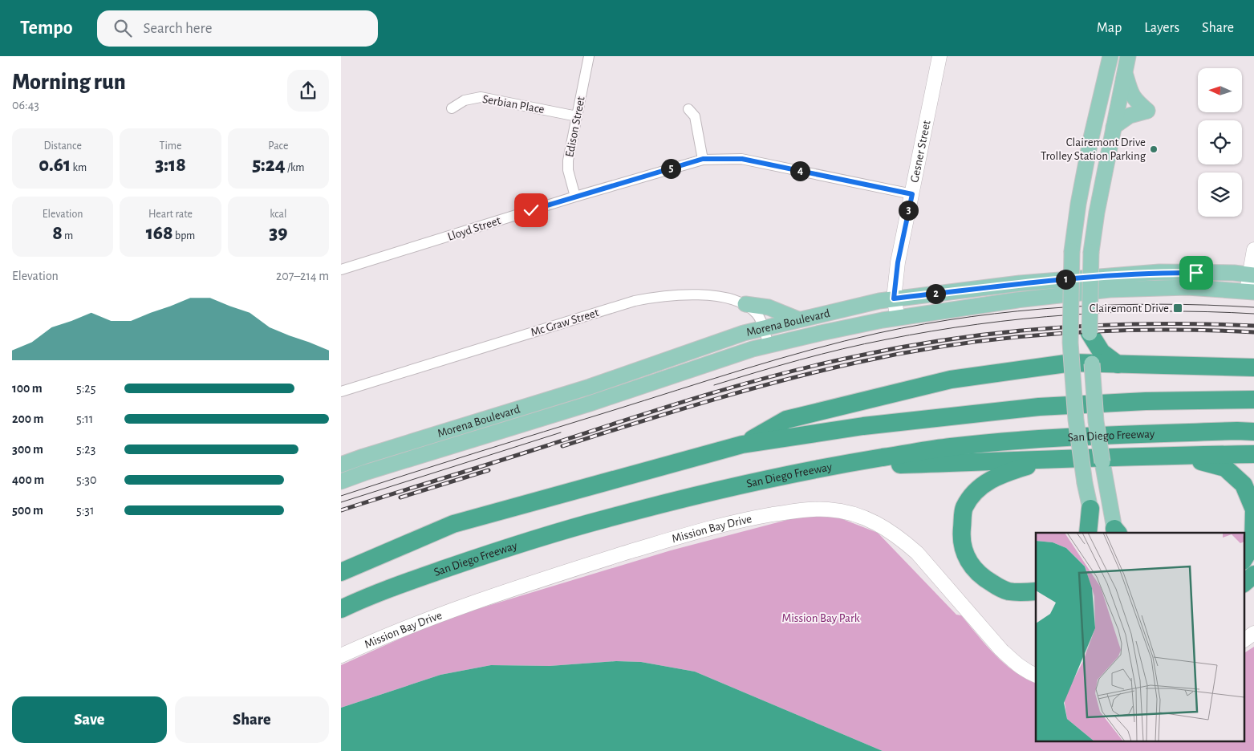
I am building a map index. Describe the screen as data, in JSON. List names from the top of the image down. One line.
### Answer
{"streets":{"highway":["San Diego Freeway"],"main road":["Gesner Street","Morena Boulevard","Mission Bay Drive"],"street":["Serbian Place","Edison Street","Lloyd Street","Mc Graw Street"]},"crossings":[["Serbian Place","Edison Street"],["Edison Street","Lloyd Street"],["Gesner Street","Lloyd Street"],["Gesner Street","Morena Boulevard"]],"parks":["Mission Bay Park"],"places":{"other":["Clairemont Drive Trolley Station Parking"],"transit":["Clairemont Drive"]},"north":"left","page":{"header":"Tempo","search":"Search here","nav":["Map","Layers","Share"],"heading":["Morning run","06:43"],"stats":[["Distance","0.61 km"],["Time","3:18"],["Pace","5:24 /km"],["Elevation","8 m"],["Heart rate","168 bpm"],["kcal","39"]],"pins":["5","4","3","1","2"],"chart":["Elevation","207–214 m"],"list":[{"name":"100 m","note":"5:25"},{"name":"200 m","note":"5:11"},{"name":"300 m","note":"5:23"},{"name":"400 m","note":"5:30"},{"name":"500 m","note":"5:31"}],"buttons":["Save","Share"]}}
